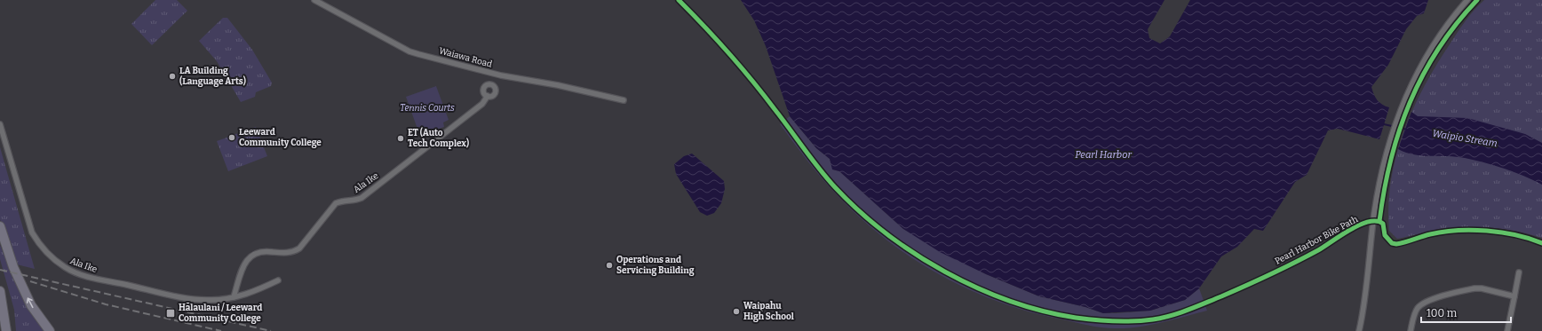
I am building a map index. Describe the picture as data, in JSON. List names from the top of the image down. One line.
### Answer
{"streets":{"street":["Waiawa Road","Ala Ike"],"cycle path":["Pearl Harbor Bike Path"]},"water":["Waipio Stream","Pearl Harbor"],"parks":["Tennis Courts"],"places":{"other":["LA Building (Language Arts)","Leeward Community College","ET (Auto Tech Complex)","Operations and Servicing Building","Waipahu High School"],"transit":["Hālaulani / Leeward Community College"]},"scale_bar":"100 m"}
